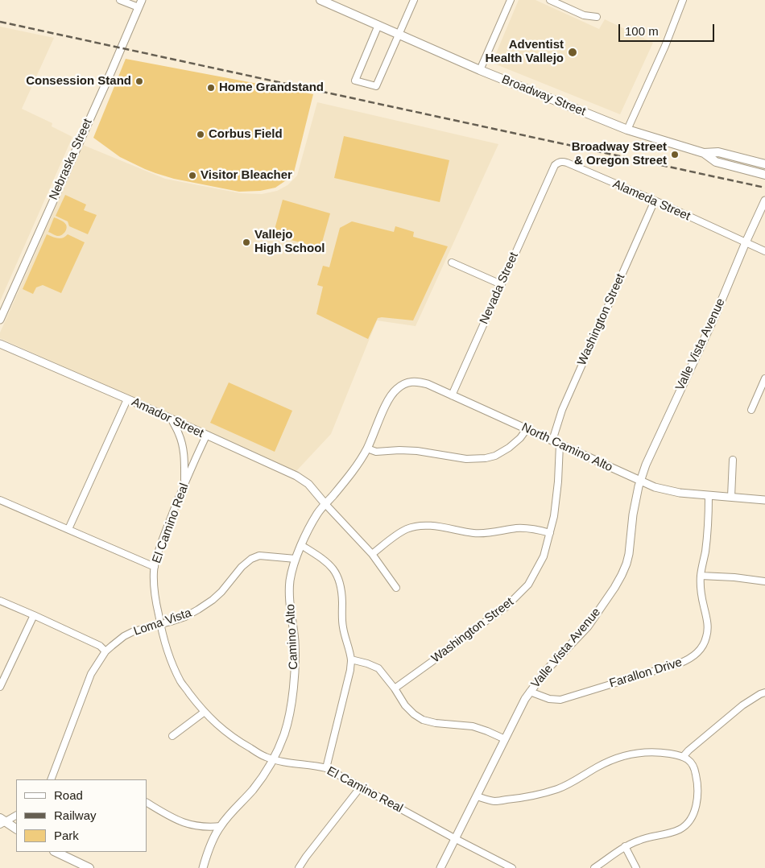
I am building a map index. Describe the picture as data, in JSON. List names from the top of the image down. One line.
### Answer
{"streets":{"main road":["Broadway Street"],"street":["Nebraska Street","Alameda Street","Nevada Street","Washington Street","Valle Vista Avenue","Amador Street","North Camino Alto","El Camino Real","Loma Vista","Camino Alto","Farallon Drive"]},"crossings":[["Alameda Street","Nevada Street"],["Alameda Street","Washington Street"],["Alameda Street","Valle Vista Avenue"],["Nevada Street","North Camino Alto"],["Washington Street","North Camino Alto"],["Valle Vista Avenue","North Camino Alto"],["Valle Vista Avenue","El Camino Real"],["Valle Vista Avenue","Farallon Drive"],["Amador Street","El Camino Real"],["Amador Street","Camino Alto"],["North Camino Alto","Camino Alto"],["North Camino Alto","Farallon Drive"],["El Camino Real","Loma Vista"],["El Camino Real","Camino Alto"],["Loma Vista","Camino Alto"]],"places":["Adventist Health Vallejo","Consession Stand","Home Grandstand","Corbus Field","Broadway Street & Oregon Street","Visitor Bleacher","Vallejo High School"],"legend":["Road","Railway","Park"],"scale_bar":"100 m"}
